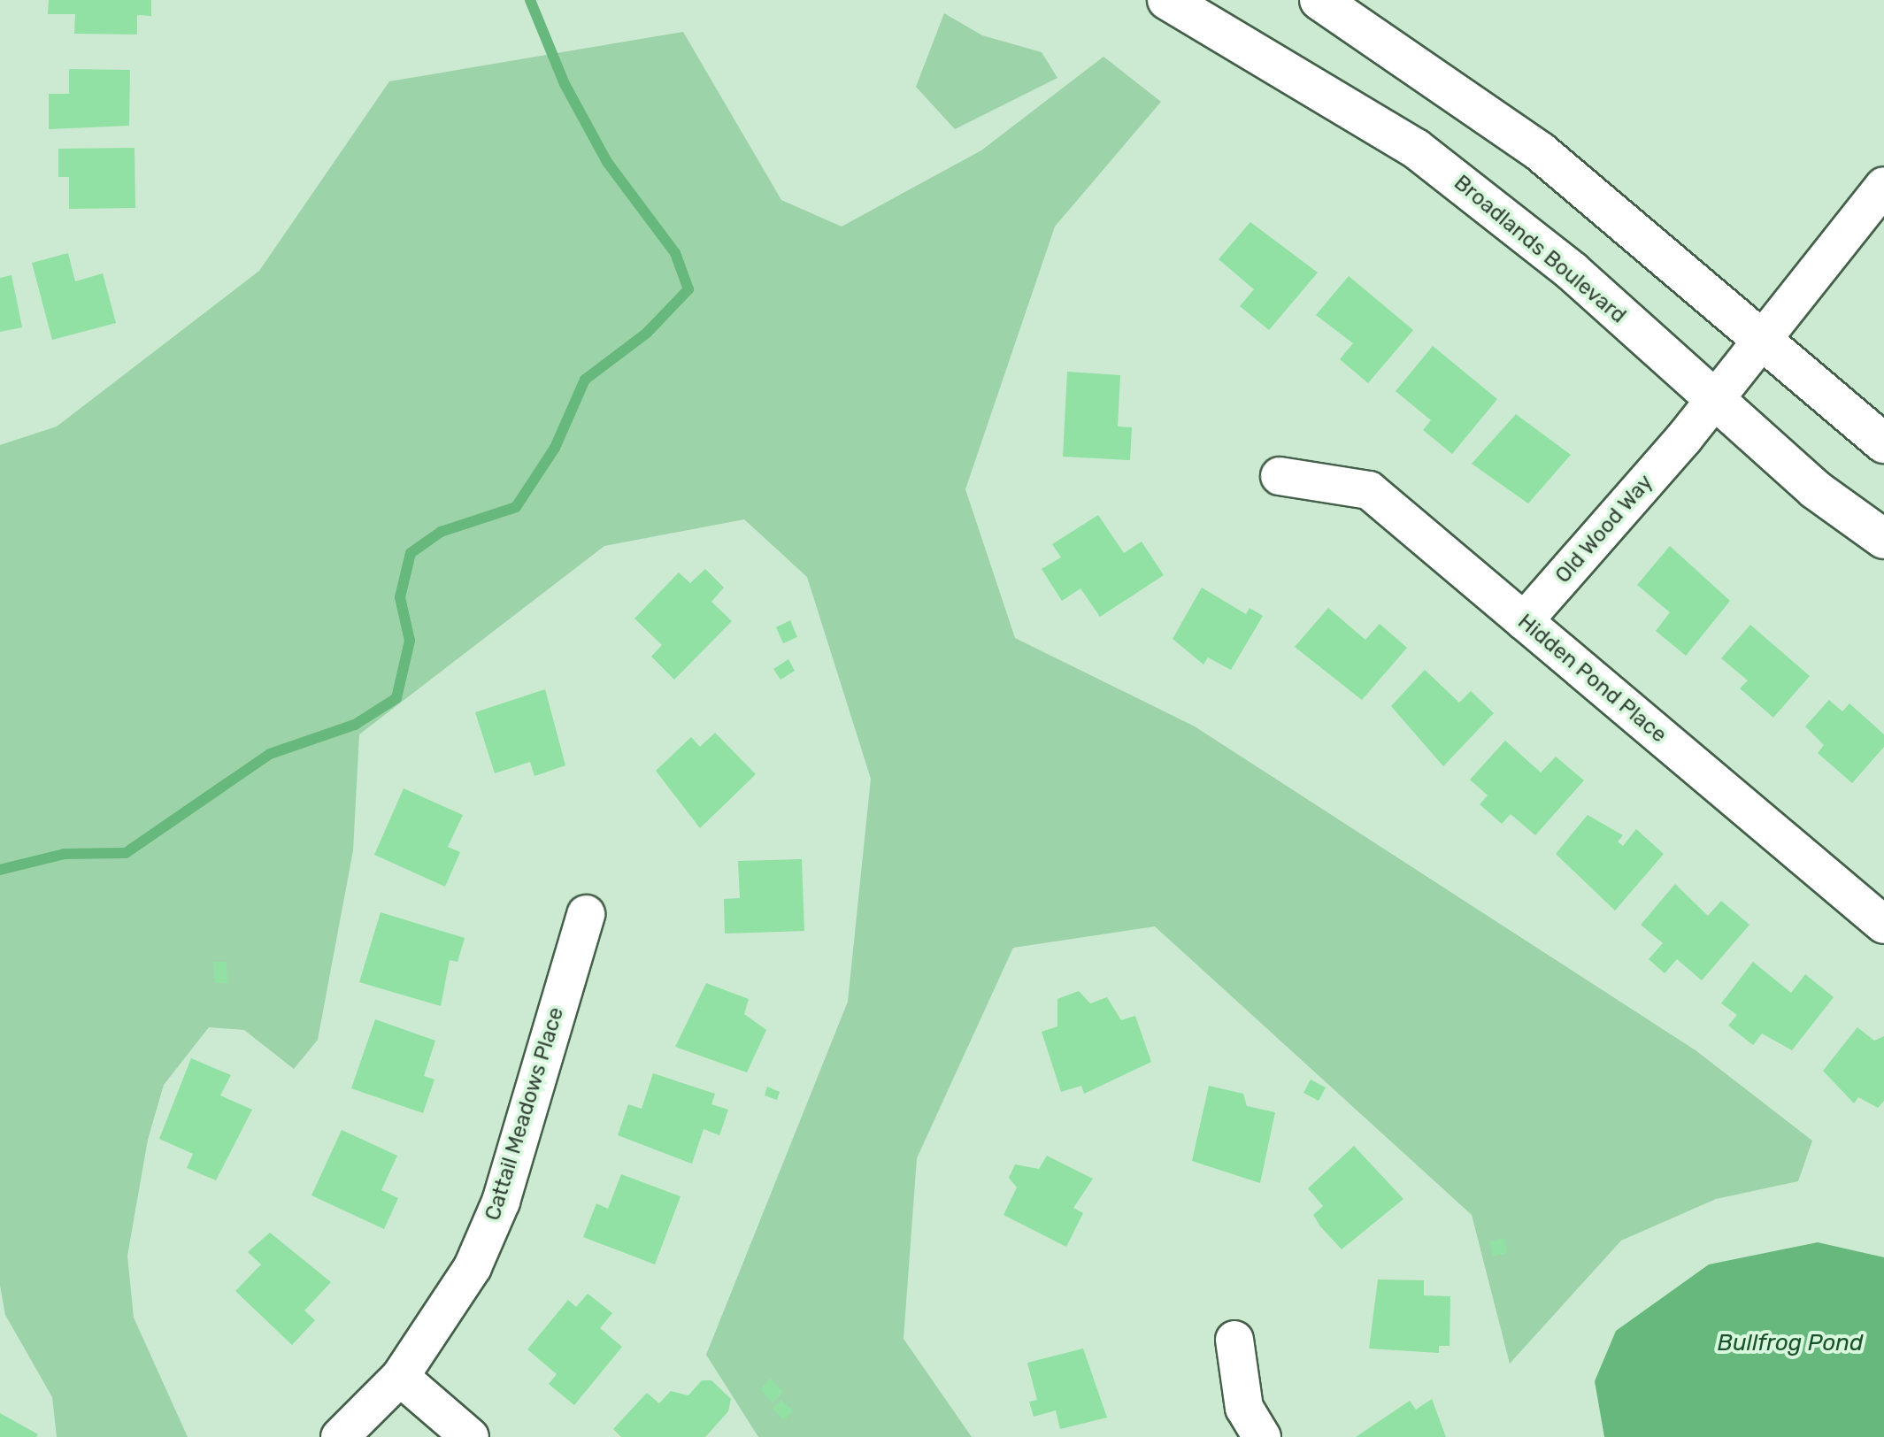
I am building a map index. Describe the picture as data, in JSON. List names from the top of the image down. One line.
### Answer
{"streets":{"main road":["Broadlands Boulevard"],"street":["Old Wood Way","Hidden Pond Place","Cattail Meadows Place"]},"crossings":[["Broadlands Boulevard","Old Wood Way"],["Old Wood Way","Hidden Pond Place"]],"water":["Bullfrog Pond"]}
